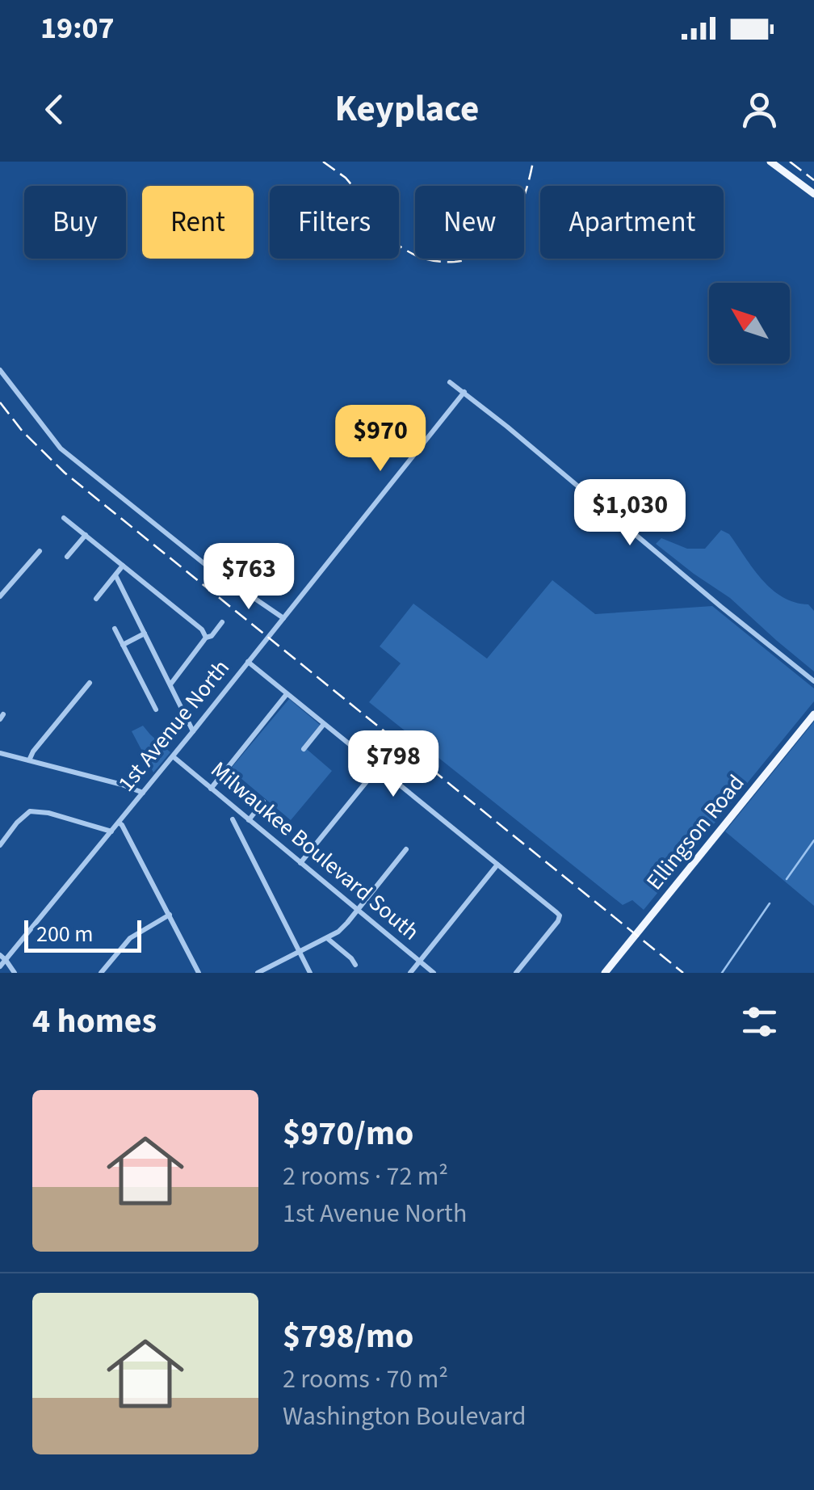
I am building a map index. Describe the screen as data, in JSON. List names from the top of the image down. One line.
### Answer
{"streets":{"main road":["Ellingson Road"],"street":["1st Avenue North","Milwaukee Boulevard South"]},"crossings":[["1st Avenue North","Milwaukee Boulevard South"]],"scale_bar":"200 m","north":"top left","page":{"status":"19:07","header":"Keyplace","chip":["Buy","Rent","Filters","New","Apartment"],"price":["$970","$1,030","$763","$798"],"scale":"200 m","heading":"4 homes","list":[{"name":"$970/mo","note":"2 rooms · 72 m² · 1st Avenue North"},{"name":"$798/mo","note":"2 rooms · 70 m² · Washington Boulevard"}]}}
